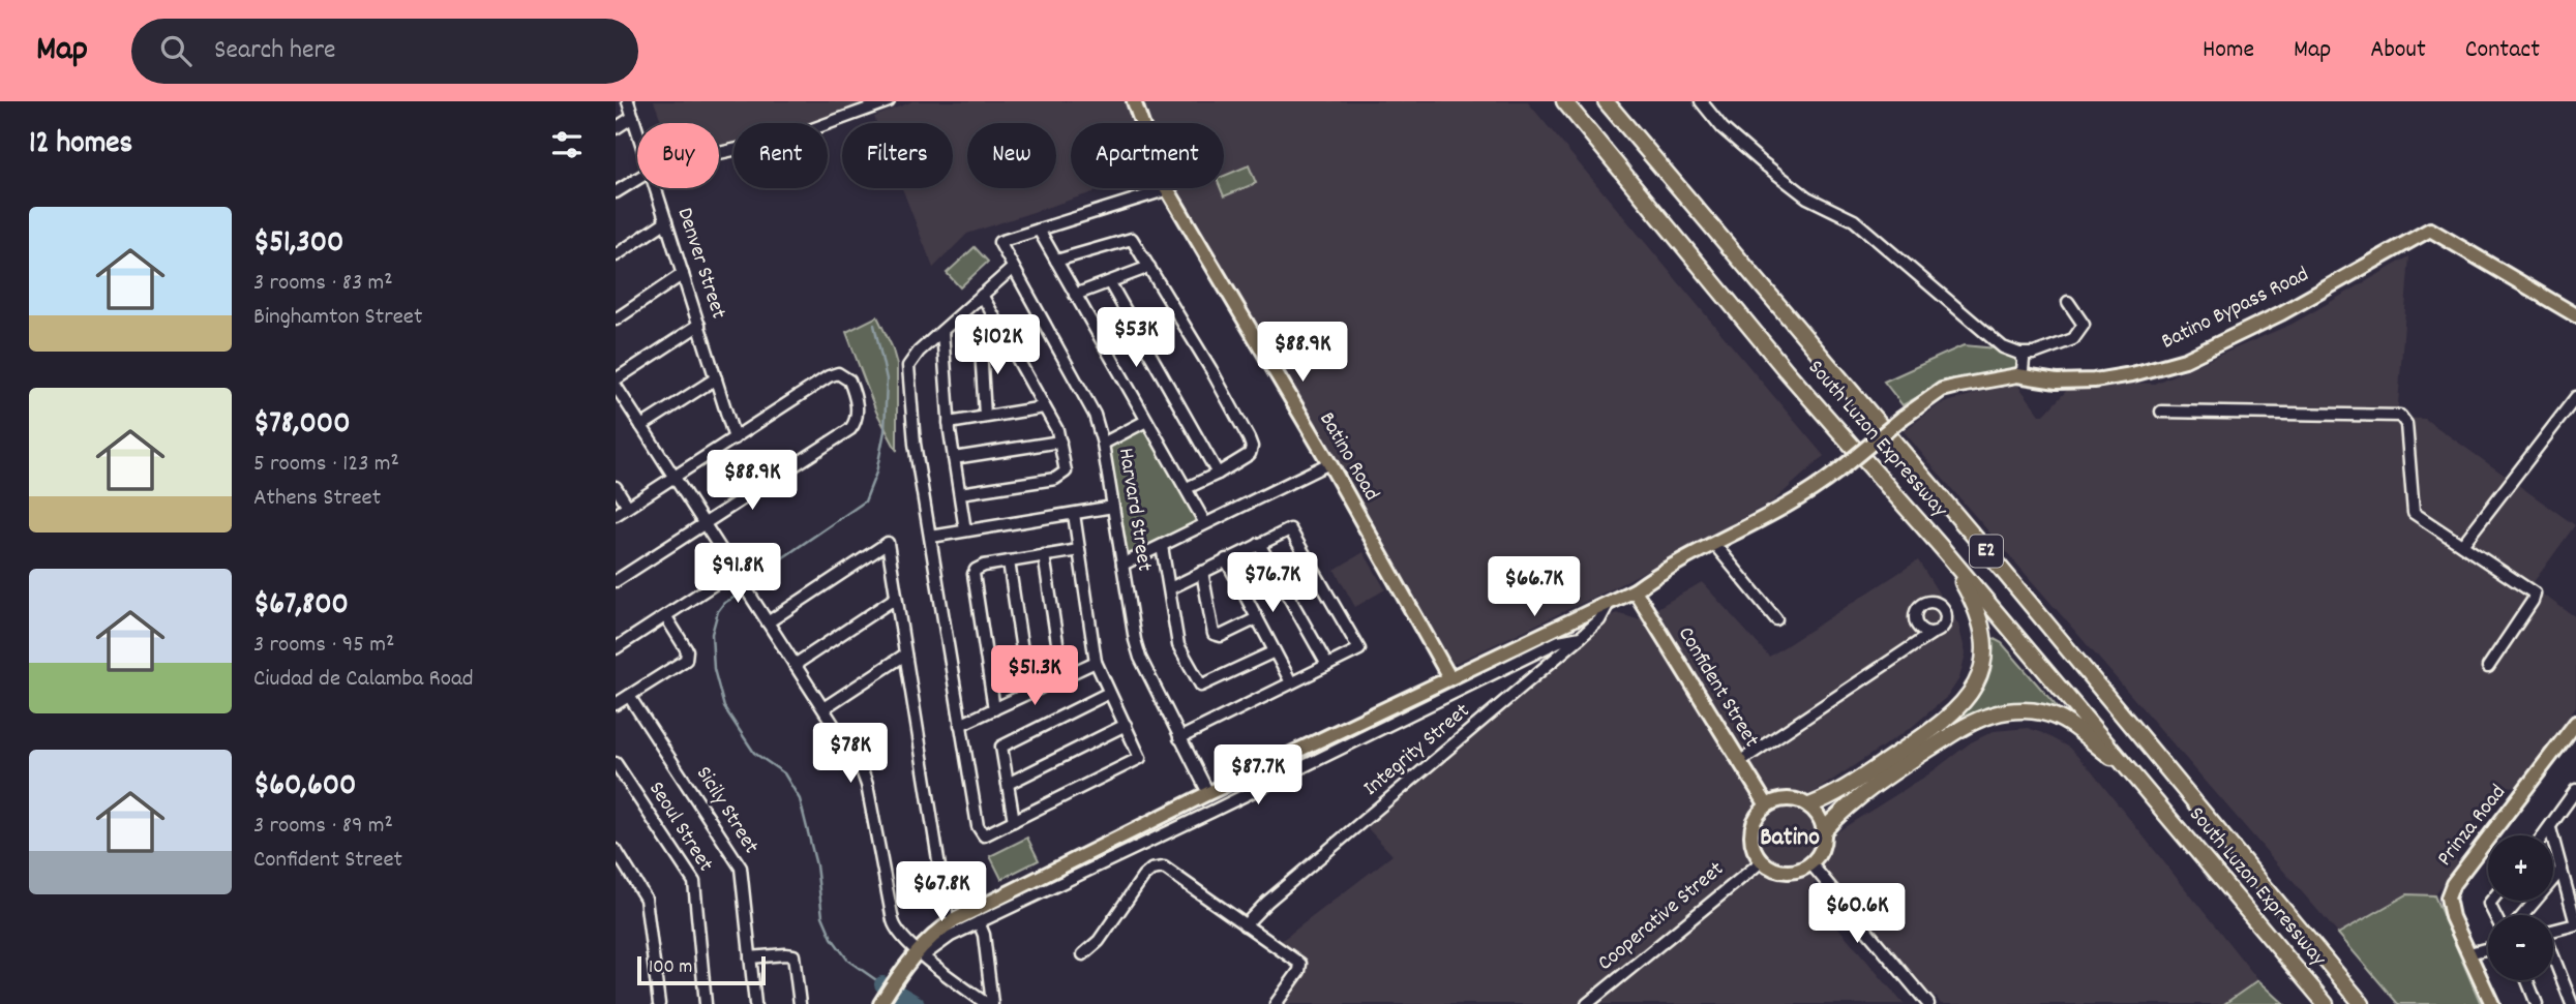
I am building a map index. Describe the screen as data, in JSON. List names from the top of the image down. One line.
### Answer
{"streets":{"highway":["South Luzon Expressway","E2"],"main road":["Batino Bypass Road","Batino Road","Confident Street","Prinza Road"],"street":["Denver Street","Harvard Street","Integrity Street","Sicily Street","Seoul Street","Cooperative Street"]},"crossings":[["Batino Bypass Road","Batino Road"],["Batino Bypass Road","Harvard Street"],["Batino Bypass Road","Confident Street"],["Batino Bypass Road","Integrity Street"],["Confident Street","Cooperative Street"]],"districts":["Batino"],"scale_bar":"100 m","page":{"header":"Map","search":"Search here","nav":["Home","Map","About","Contact"],"heading":"12 homes","chip":["Buy","Rent","Filters","New","Apartment"],"list":[{"name":"$51,300","note":"3 rooms · 83 m² · Binghamton Street"},{"name":"$78,000","note":"5 rooms · 123 m² · Athens Street"},{"name":"$67,800","note":"3 rooms · 95 m² · Ciudad de Calamba Road"},{"name":"$60,600","note":"3 rooms · 89 m² · Confident Street"}],"price":["$53K","$102K","$88.9K","$88.9K","$91.8K","$76.7K","$66.7K","$51.3K","$78K","$87.7K","$67.8K","$60.6K"],"map_buttons":["+","−"],"scale":"100 m"}}
